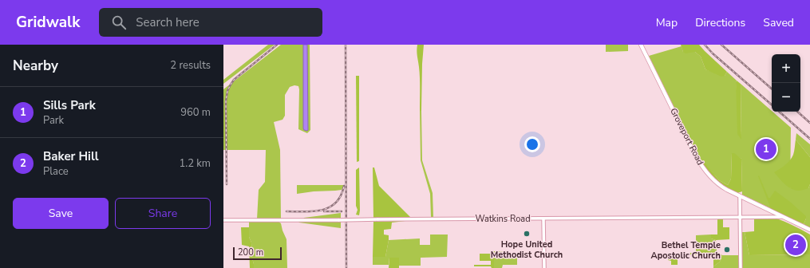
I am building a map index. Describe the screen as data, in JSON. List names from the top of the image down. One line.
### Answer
{"streets":{"main road":["Groveport Road"],"street":["Watkins Road"]},"crossings":[["Groveport Road","Watkins Road"]],"places":["Hope United Methodist Church","Bethel Temple Apostolic Church"],"scale_bar":"200 m","page":{"header":"Gridwalk","search":"Search here","nav":["Map","Directions","Saved"],"heading":["Nearby","2 results"],"map_buttons":["+","−"],"list":[{"mark":"1","name":"Sills Park","note":"Park","value":"960 m"},{"mark":"2","name":"Baker Hill","note":"Place","value":"1.2 km"}],"pins":["1","2"],"buttons":["Save","Share"],"scale":"200 m"}}
